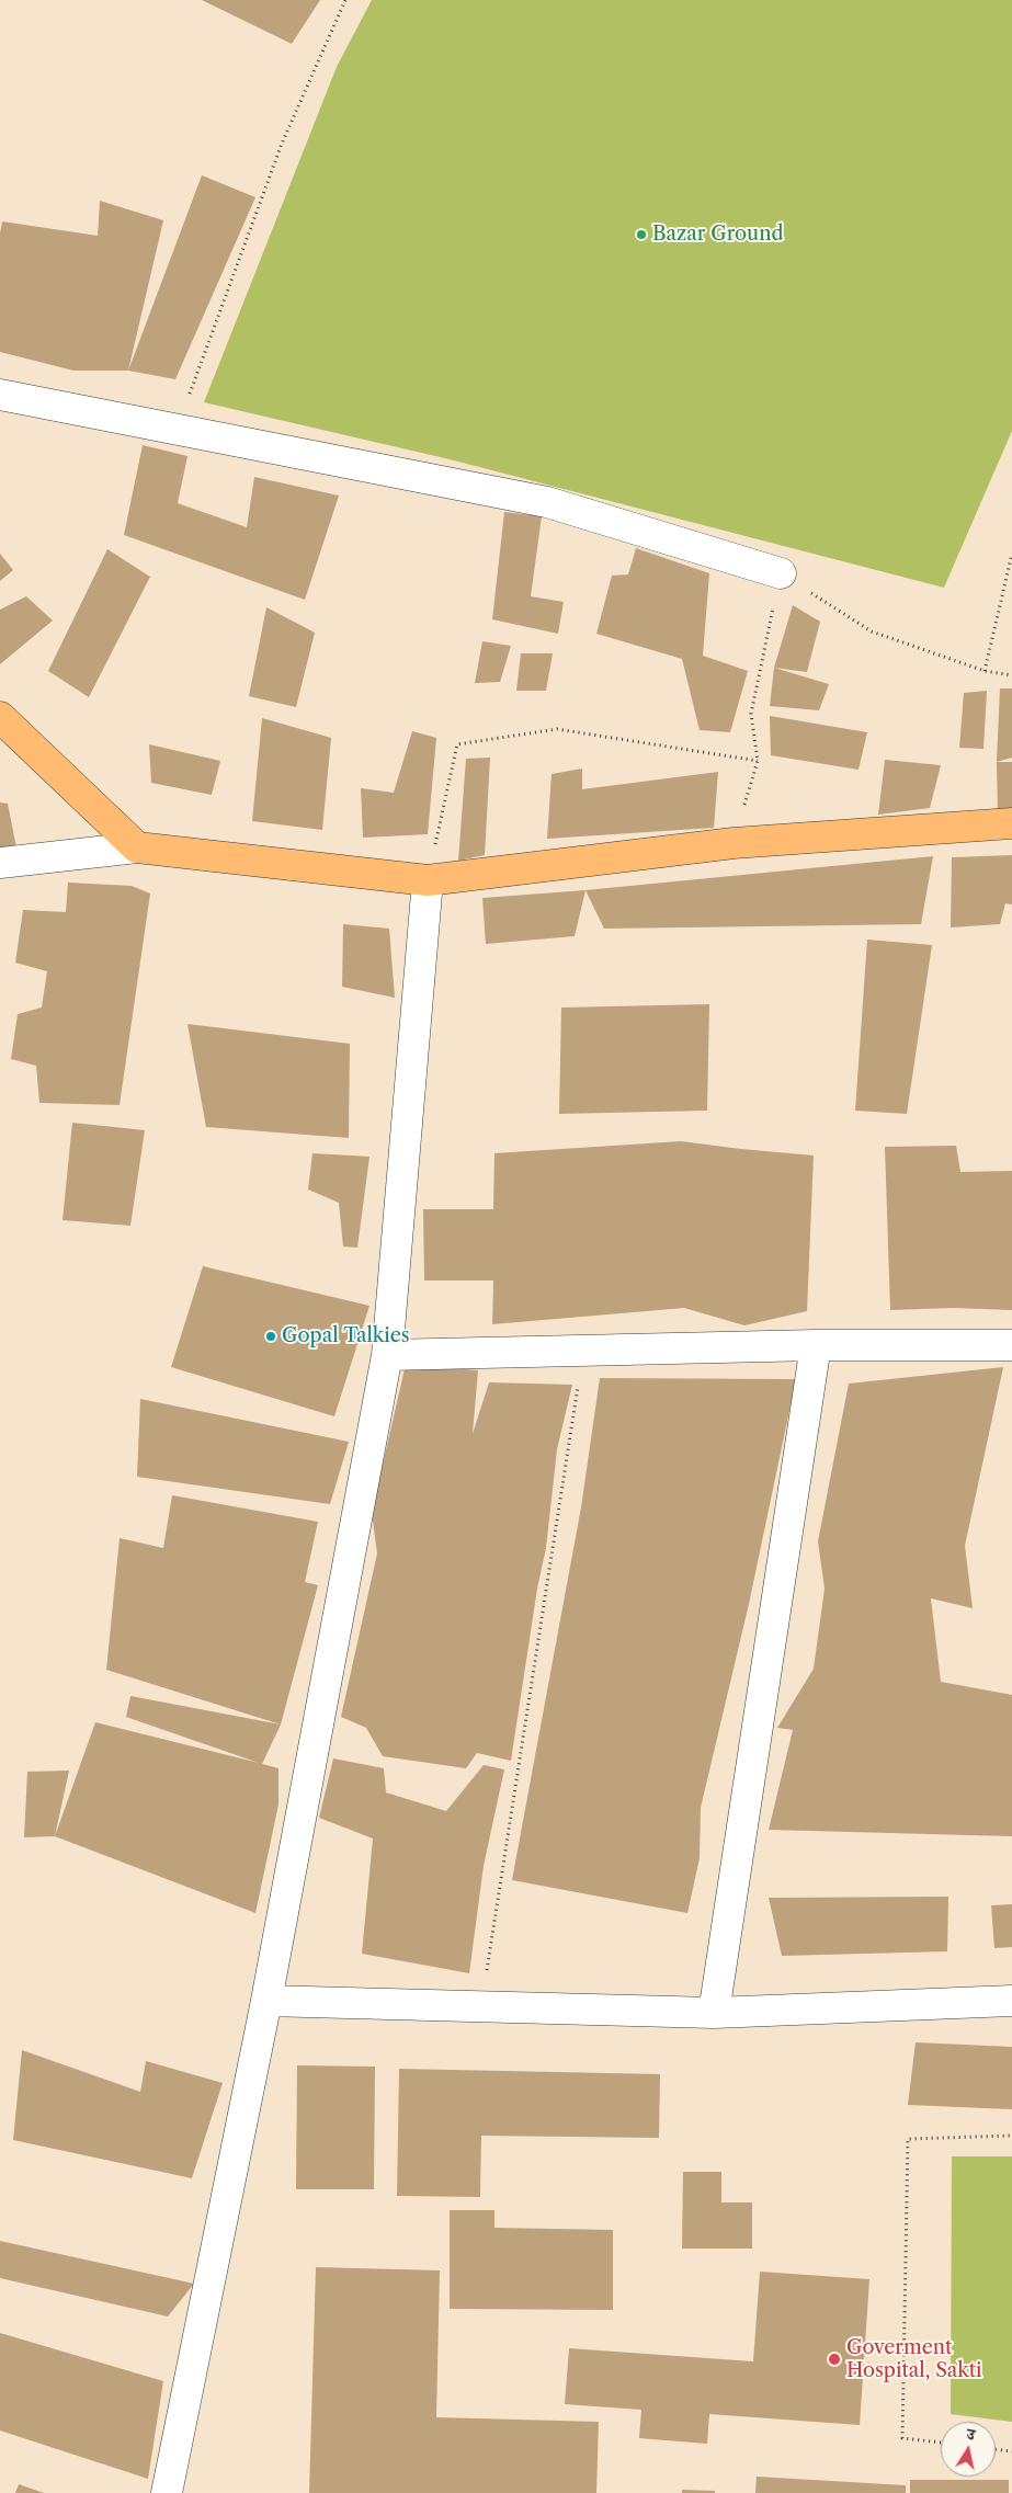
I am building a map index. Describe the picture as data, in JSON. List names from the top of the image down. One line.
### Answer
{"places":["Bazar Ground","Gopal Talkies","Goverment Hospital, Sakti"],"north":"top"}
